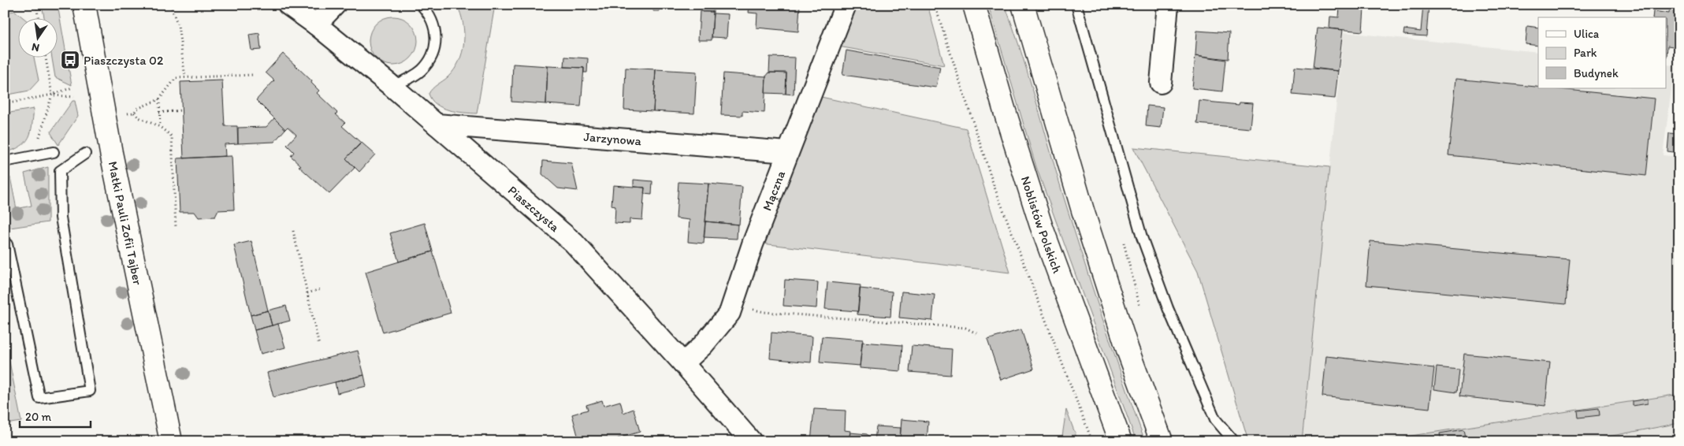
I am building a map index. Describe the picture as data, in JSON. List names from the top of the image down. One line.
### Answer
{"streets":{"main road":["Matki Pauli Zofii Tajber","Noblistów Polskich"],"street":["Jarzynowa","Mączna","Piaszczysta"]},"crossings":[["Jarzynowa","Mączna"],["Jarzynowa","Piaszczysta"],["Mączna","Piaszczysta"]],"places":{"bus stop":["Piaszczysta 02"]},"legend":["Ulica","Park","Budynek"],"scale_bar":"20 m","north":"bottom"}
